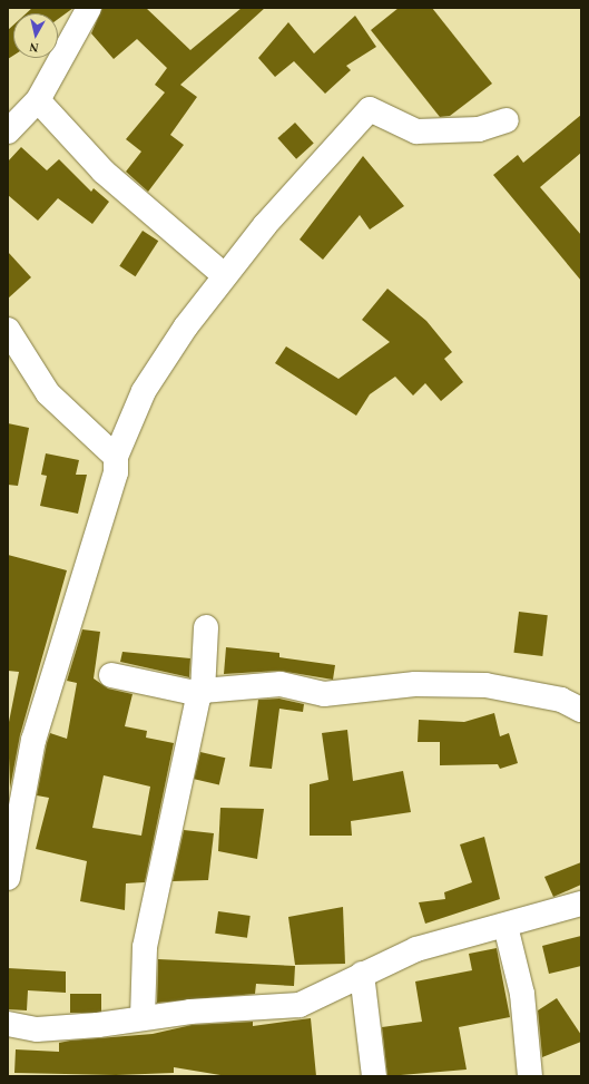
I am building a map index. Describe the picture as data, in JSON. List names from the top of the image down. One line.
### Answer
{"north":"bottom"}
